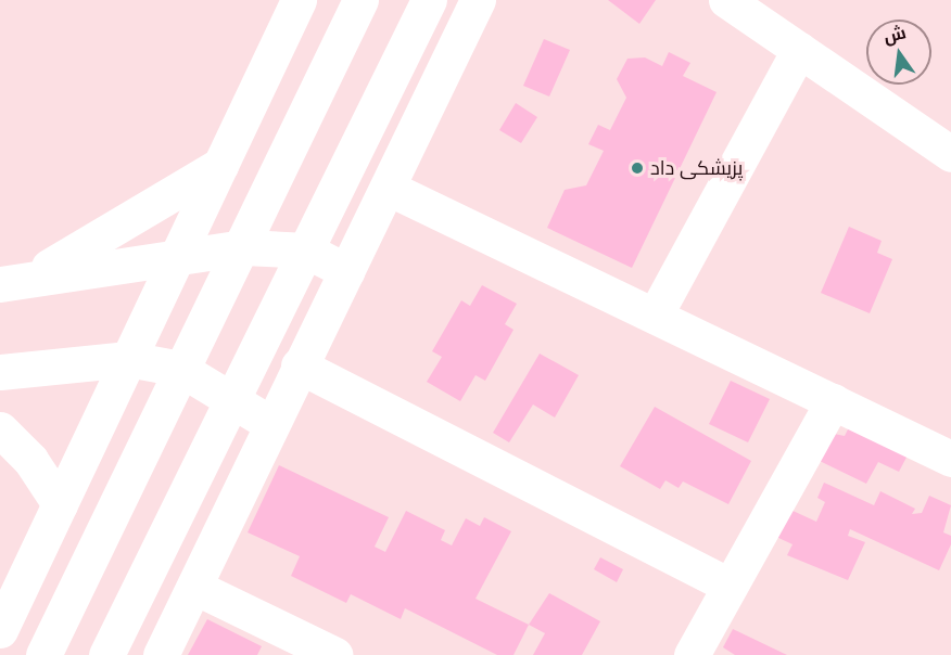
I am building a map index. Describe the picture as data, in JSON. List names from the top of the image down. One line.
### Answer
{"places":["پزیشکی داد"],"north":"top"}
